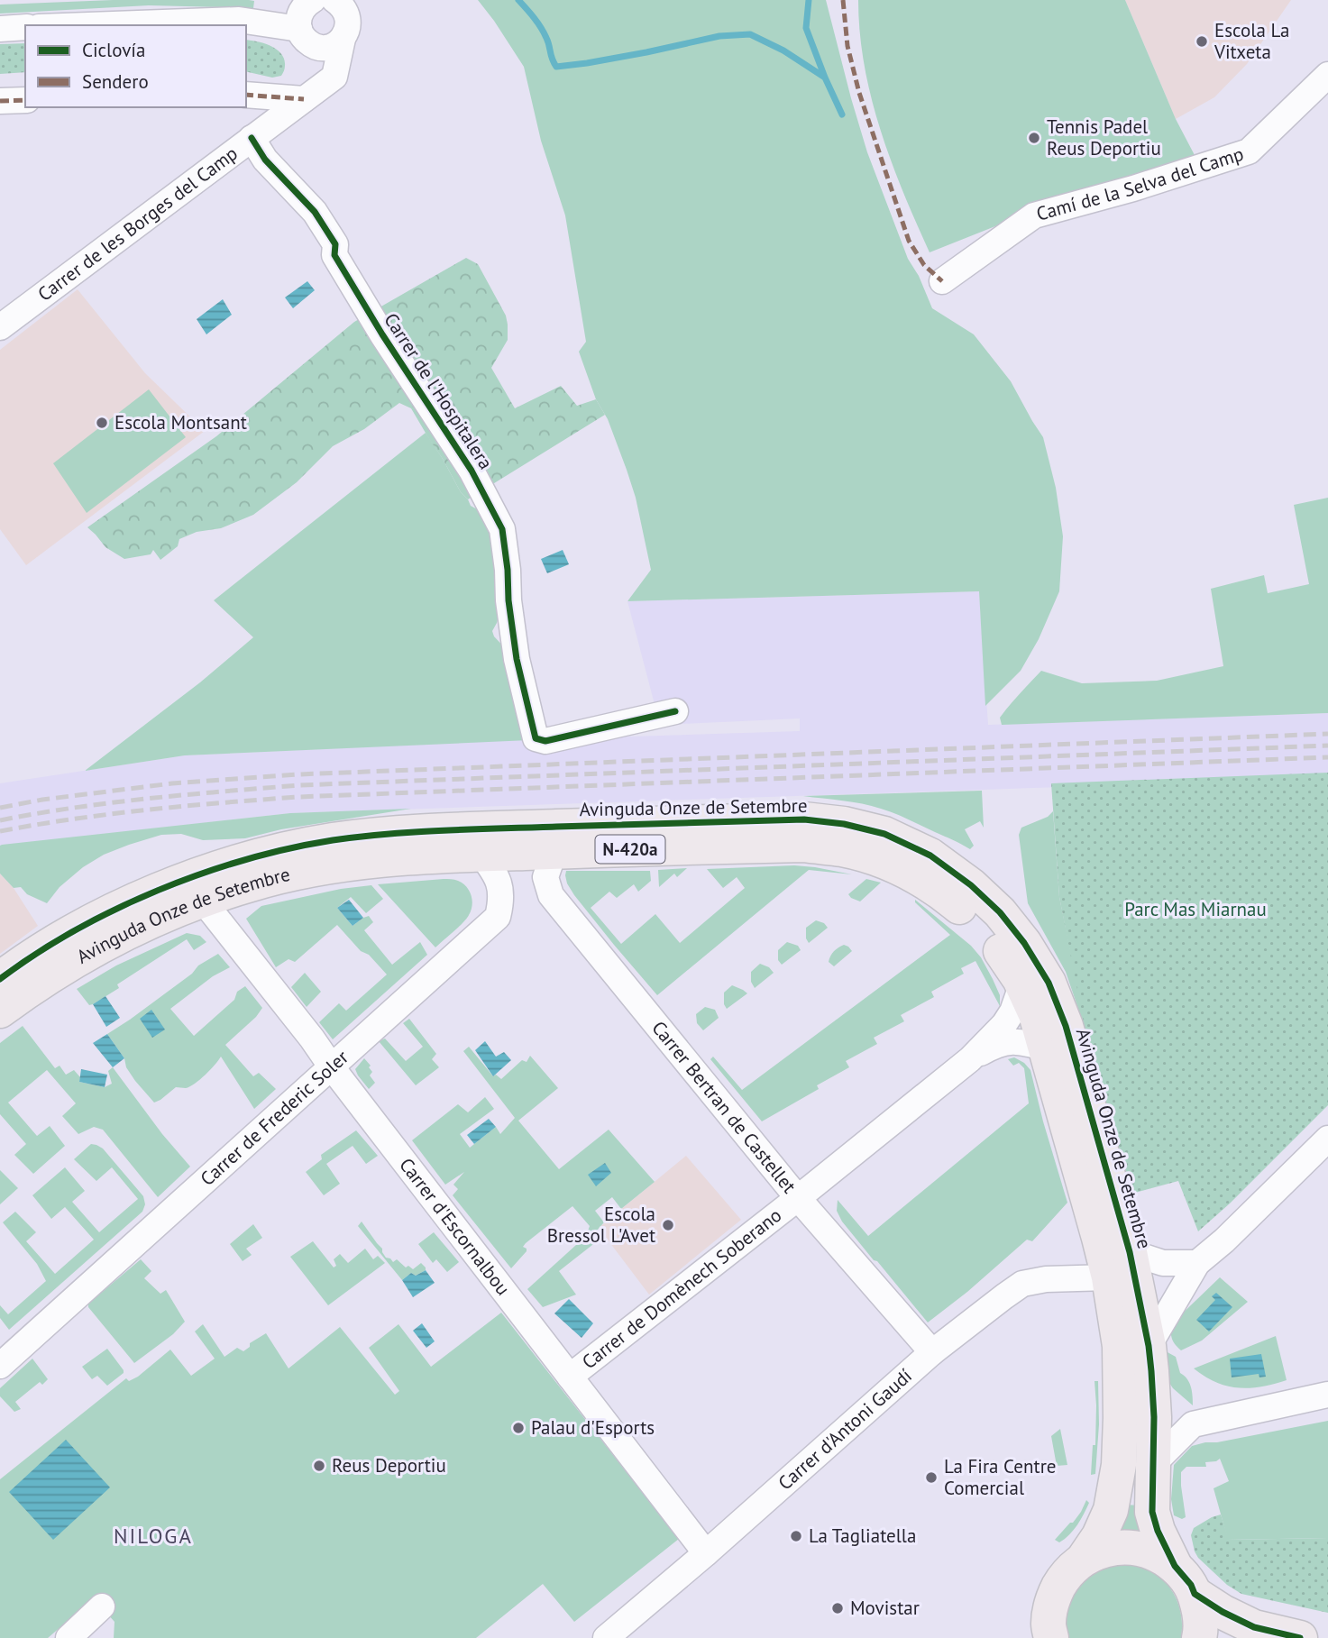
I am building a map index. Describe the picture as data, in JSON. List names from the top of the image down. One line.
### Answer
{"streets":{"main road":["Avinguda Onze de Setembre","N-420a"],"street":["Camí de la Selva del Camp","Carrer de les Borges del Camp","Carrer de l'Hospitalera","Carrer Bertran de Castellet","Carrer de Frederic Soler","Carrer d'Escornalbou","Carrer de Domènech Soberano","Carrer d'Antoni Gaudí"]},"crossings":[["Carrer de les Borges del Camp","Carrer de l'Hospitalera"],["Avinguda Onze de Setembre","N-420a"],["Avinguda Onze de Setembre","Carrer Bertran de Castellet"],["Avinguda Onze de Setembre","Carrer de Frederic Soler"],["Avinguda Onze de Setembre","Carrer d'Escornalbou"],["Avinguda Onze de Setembre","Carrer de Domènech Soberano"],["Avinguda Onze de Setembre","Carrer d'Antoni Gaudí"],["Carrer Bertran de Castellet","Carrer de Domènech Soberano"],["Carrer Bertran de Castellet","Carrer d'Antoni Gaudí"],["Carrer de Frederic Soler","Carrer d'Escornalbou"],["Carrer d'Escornalbou","Carrer de Domènech Soberano"],["Carrer d'Escornalbou","Carrer d'Antoni Gaudí"]],"districts":["NILOGA"],"parks":["Parc Mas Miarnau"],"places":["Escola La Vitxeta","Tennis Padel Reus Deportiu","Escola Montsant","Escola Bressol L'Avet","Palau d'Esports","Reus Deportiu","La Fira Centre Comercial","La Tagliatella","Movistar"],"legend":["Ciclovía","Sendero"]}
